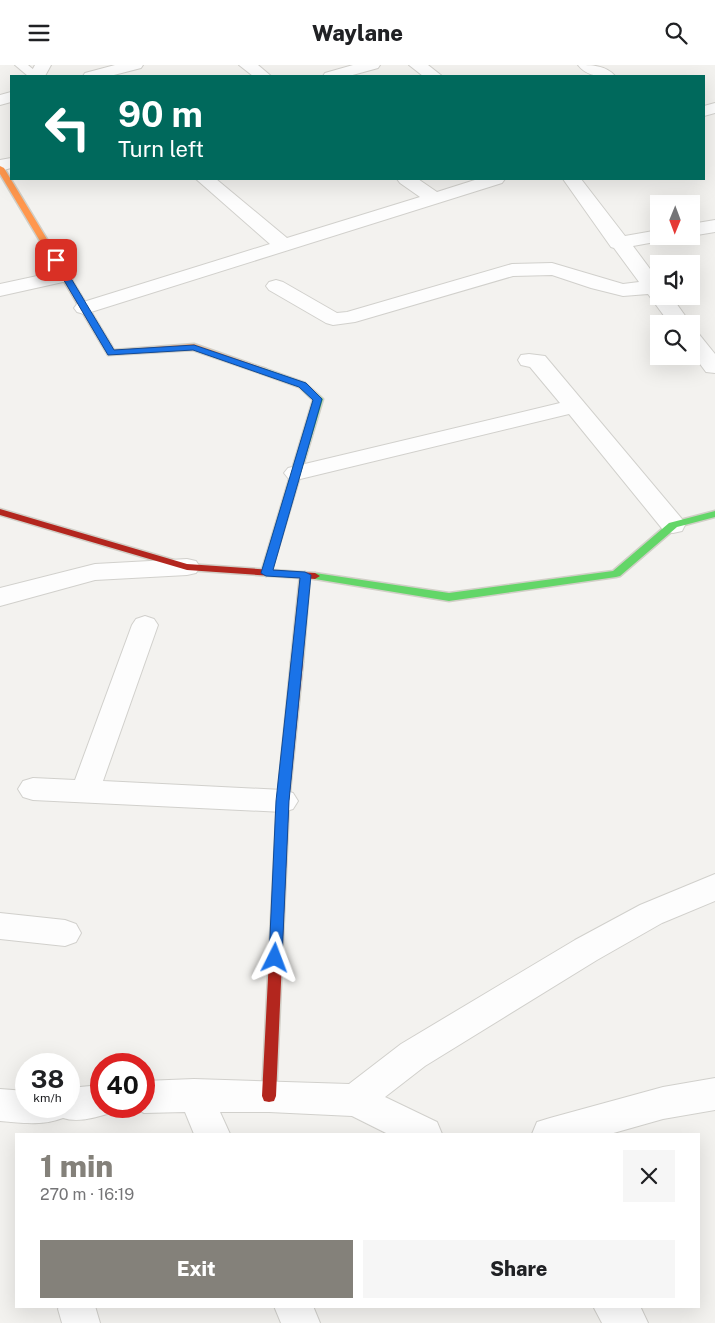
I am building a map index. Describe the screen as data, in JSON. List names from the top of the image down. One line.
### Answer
{"north":"bottom","page":{"header":"Waylane","turn":["90 m","Turn left"],"speed":"38 km/h","limit":"40","heading":["1 min","270 m · 16:19"],"buttons":["Exit","Share"]}}
